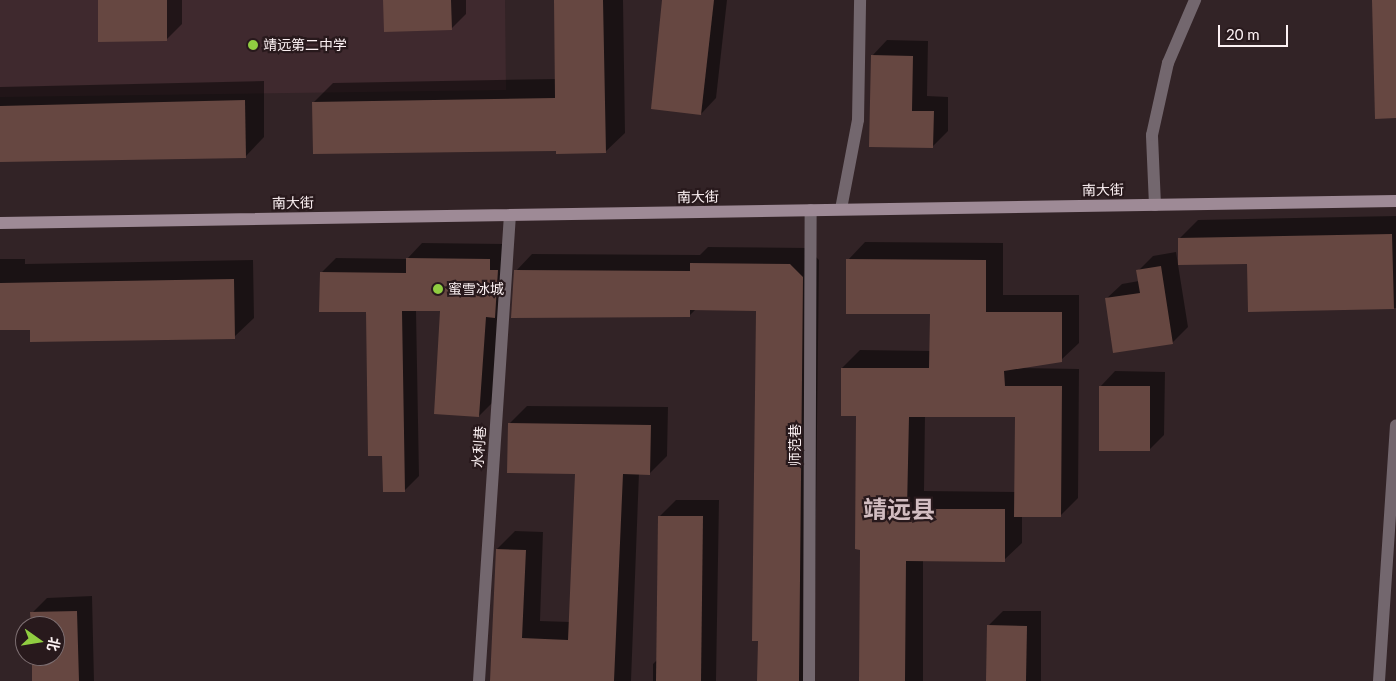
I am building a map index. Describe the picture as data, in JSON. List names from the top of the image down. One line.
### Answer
{"streets":{"street":["南大街","师范巷","水利巷"]},"crossings":[["南大街","师范巷"],["南大街","水利巷"]],"districts":["靖远县"],"places":["靖远第二中学","蜜雪冰城"],"scale_bar":"20 m","north":"right"}
